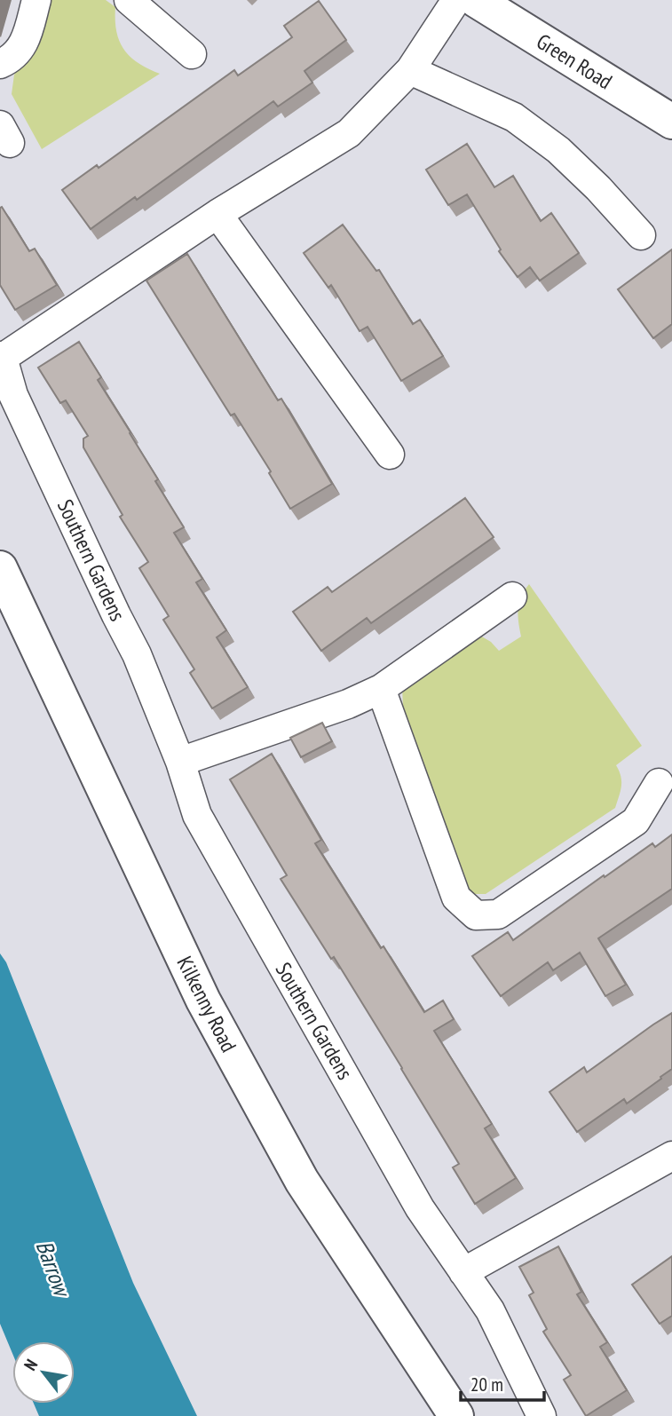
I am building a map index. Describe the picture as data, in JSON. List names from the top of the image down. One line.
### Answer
{"streets":{"main road":["Green Road","Kilkenny Road"],"street":["Southern Gardens"]},"water":["Barrow"],"scale_bar":"20 m","north":"top left"}
